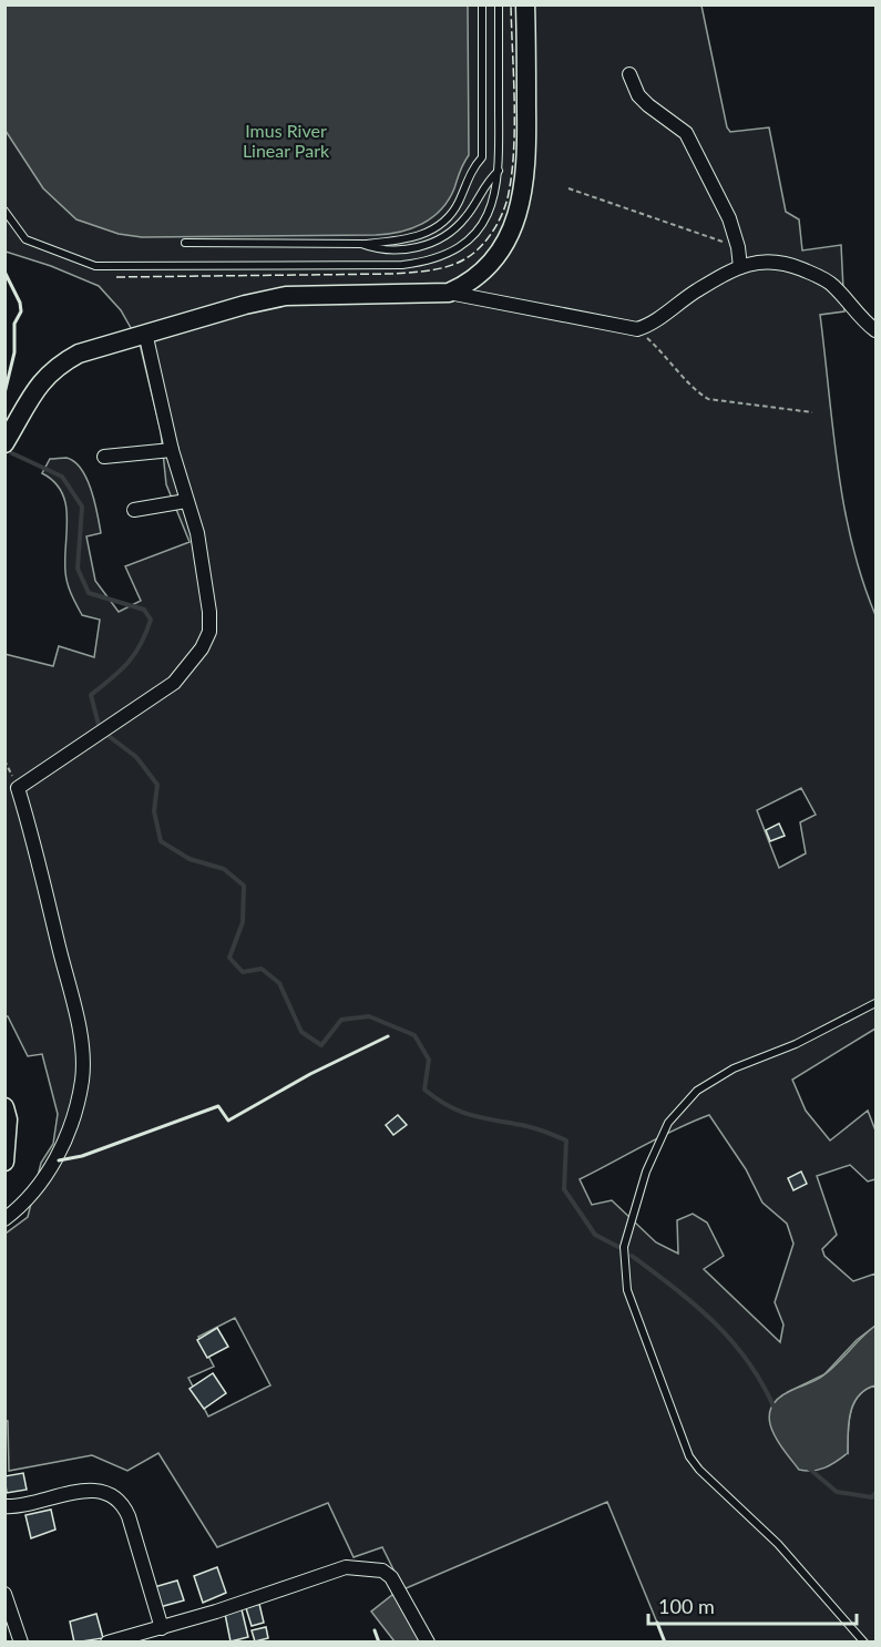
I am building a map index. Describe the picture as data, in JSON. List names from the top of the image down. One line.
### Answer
{"parks":["Imus River Linear Park"],"scale_bar":"100 m"}
